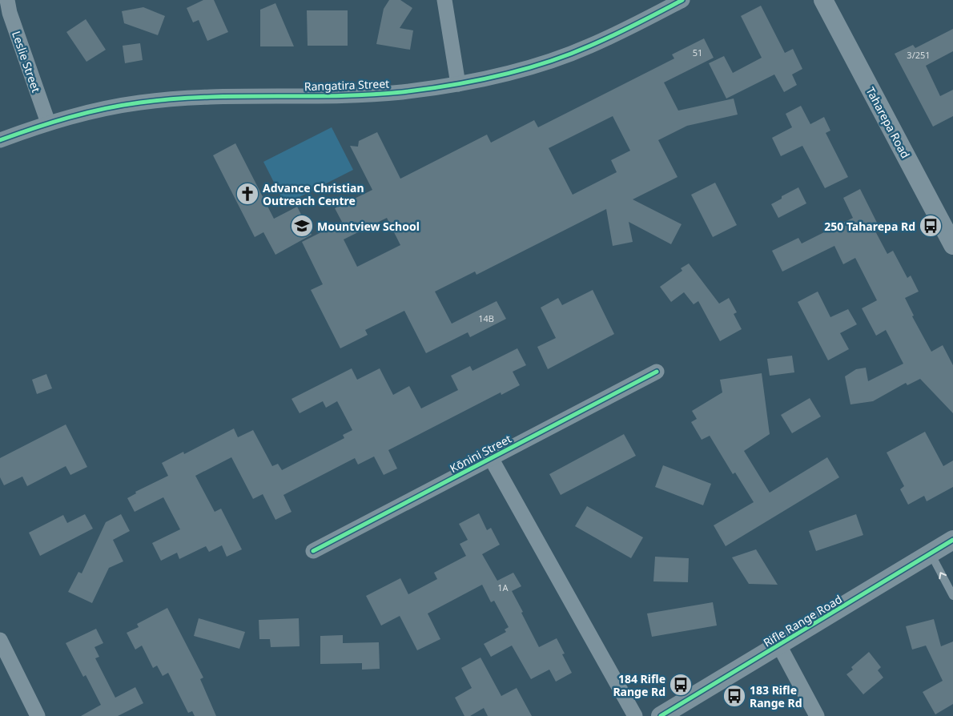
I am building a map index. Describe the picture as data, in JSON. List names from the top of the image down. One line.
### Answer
{"streets":{"street":["Leslie Street","Rangatira Street","Taharepa Road","Kōnini Street","Rifle Range Road"]},"crossings":[["Leslie Street","Rangatira Street"]],"places":{"church":["Advance Christian Outreach Centre"],"school or university":["Mountview School"],"bus stop":["250 Taharepa Rd","184 Rifle Range Rd","183 Rifle Range Rd"]},"house_numbers":["51","3/251","14B","1A"]}
